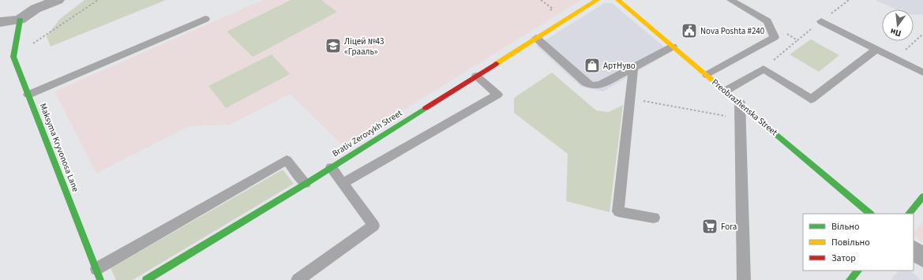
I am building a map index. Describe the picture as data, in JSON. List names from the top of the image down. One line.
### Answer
{"streets":{"street":["Preobrazhenska Street","Brativ Zerovykh Street","Maksyma Kryvonosa Lane"]},"places":{"public building":["Nova Poshta #240"],"school or university":["Ліцей №43 «Грааль»"],"shop":["АртНуво"],"supermarket":["Fora"]},"legend":["Вільно","Повільно","Затор"],"north":"bottom"}
